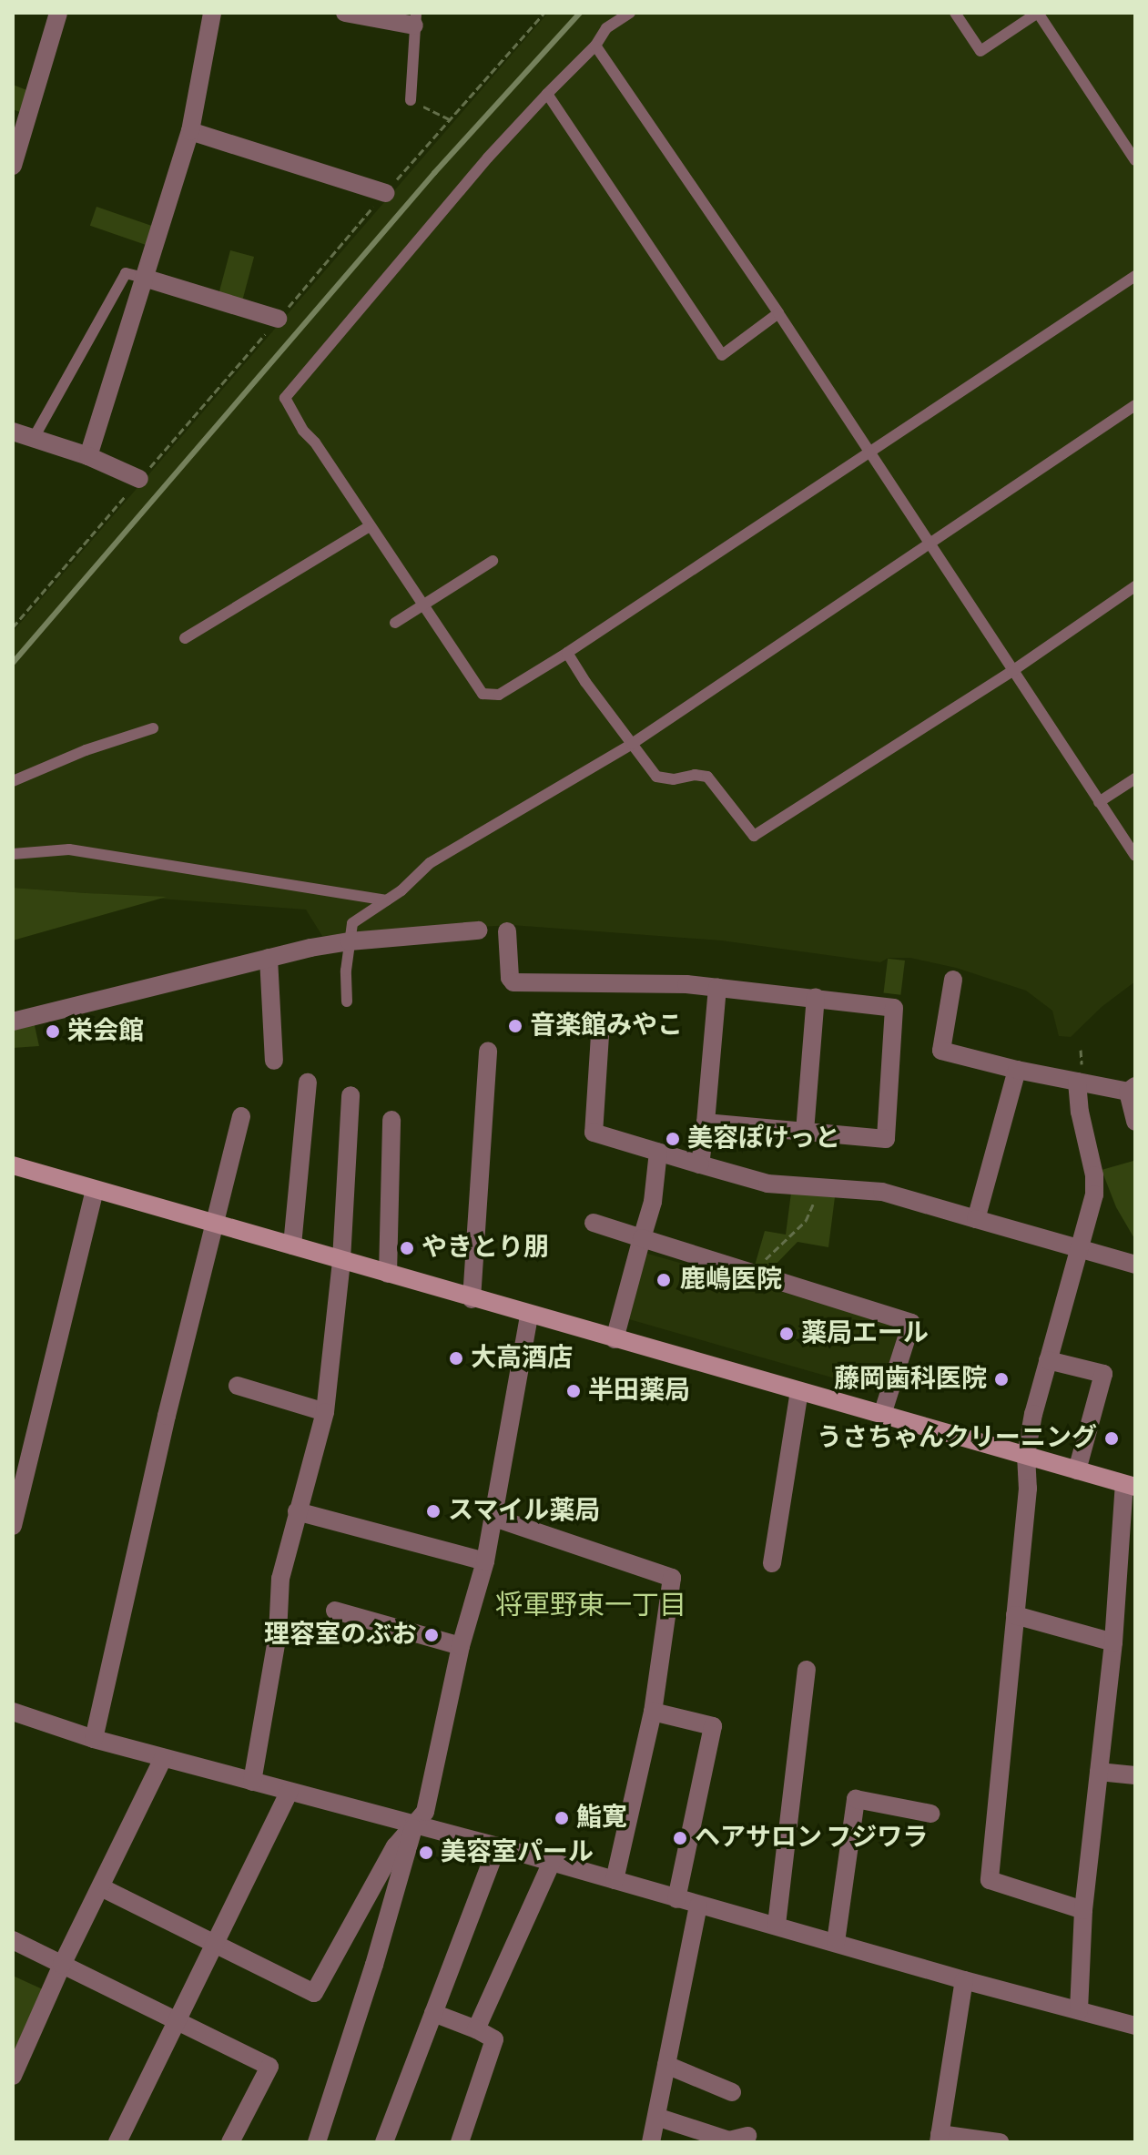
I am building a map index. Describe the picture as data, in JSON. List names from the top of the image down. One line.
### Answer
{"districts":["将軍野東一丁目"],"places":["音楽館みやこ","栄会館","美容ぽけっと","やきとり朋","鹿嶋医院","薬局エール","大高酒店","藤岡歯科医院","半田薬局","うさちゃんクリーニング","スマイル薬局","理容室のぶお","鮨寛","ヘアサロン フジワラ","美容室パール"]}
